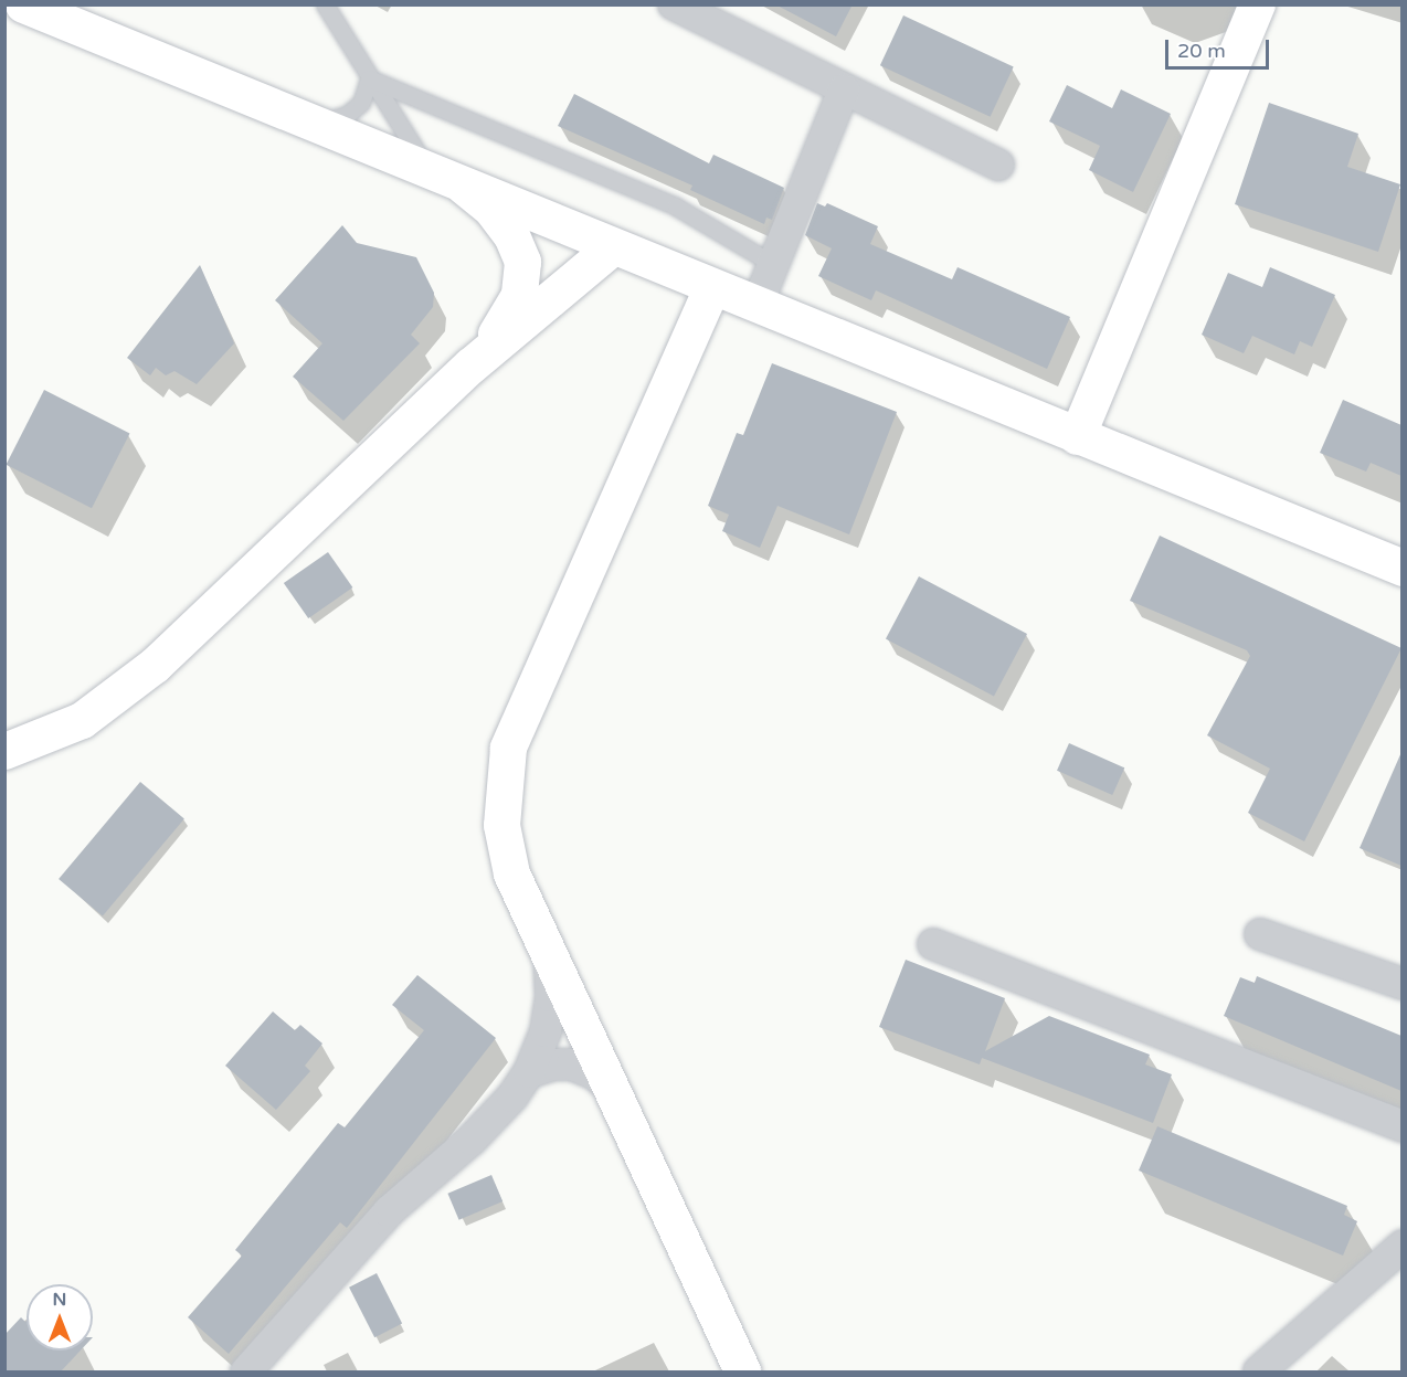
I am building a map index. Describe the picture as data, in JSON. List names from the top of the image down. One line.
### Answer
{"scale_bar":"20 m","north":"top"}
